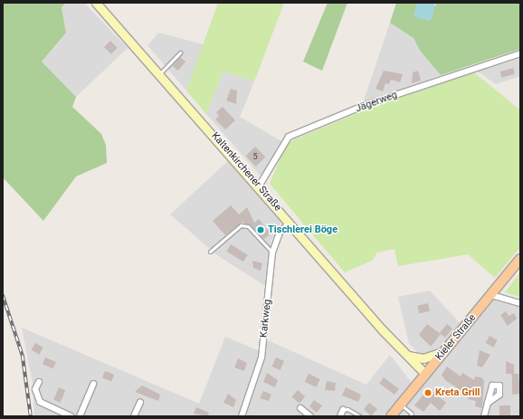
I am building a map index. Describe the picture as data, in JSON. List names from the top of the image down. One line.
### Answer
{"streets":{"main road":["Kaltenkirchener Straße","Kieler Straße"],"street":["Jägerweg","Karkweg"]},"crossings":[["Jägerweg","Kaltenkirchener Straße"],["Kaltenkirchener Straße","Karkweg"],["Kaltenkirchener Straße","Kieler Straße"]],"places":["Tischlerei Böge","Kreta Grill"],"house_numbers":["5"]}
